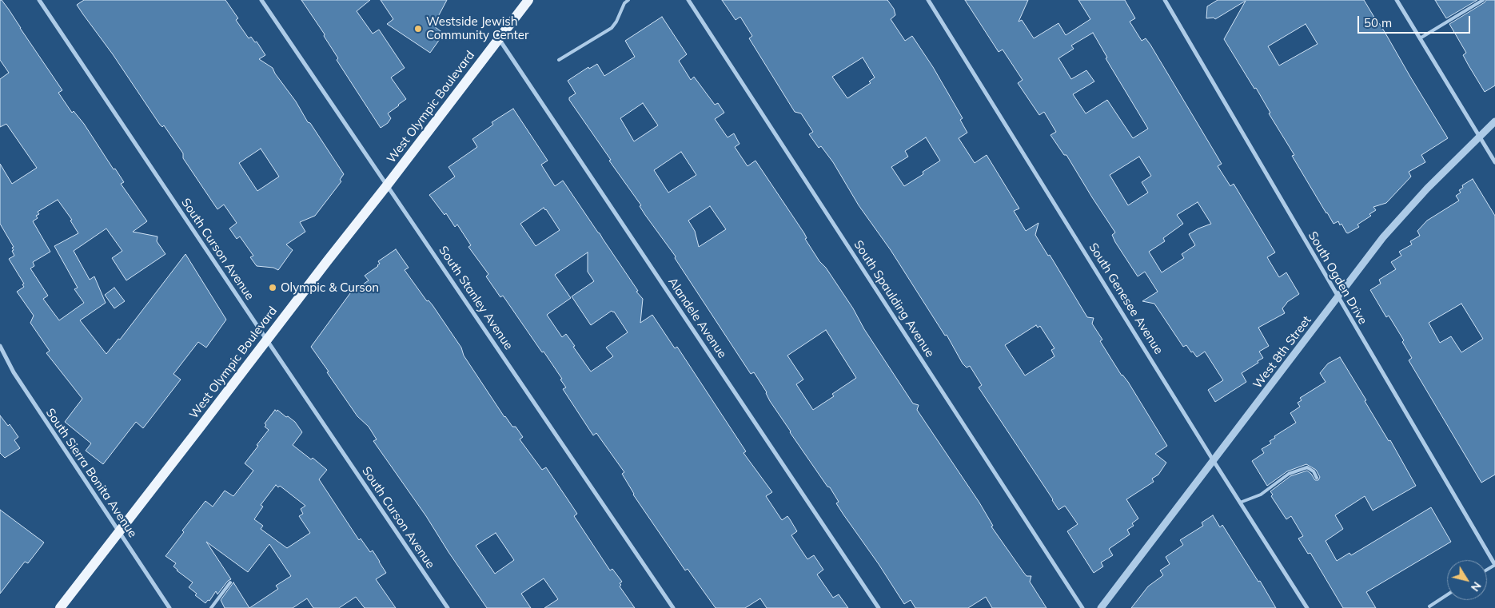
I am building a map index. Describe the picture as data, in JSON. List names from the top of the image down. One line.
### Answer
{"streets":{"main road":["West Olympic Boulevard"],"street":["South Curson Avenue","South Ogden Drive","South Stanley Avenue","South Spaulding Avenue","South Genesee Avenue","Alandele Avenue","West 8th Street","South Sierra Bonita Avenue"]},"crossings":[["West Olympic Boulevard","South Curson Avenue"],["West Olympic Boulevard","South Stanley Avenue"],["West Olympic Boulevard","Alandele Avenue"],["West Olympic Boulevard","South Sierra Bonita Avenue"],["South Ogden Drive","West 8th Street"],["South Genesee Avenue","West 8th Street"]],"places":["Westside Jewish Community Center","Olympic & Curson"],"scale_bar":"50 m","north":"bottom right"}
